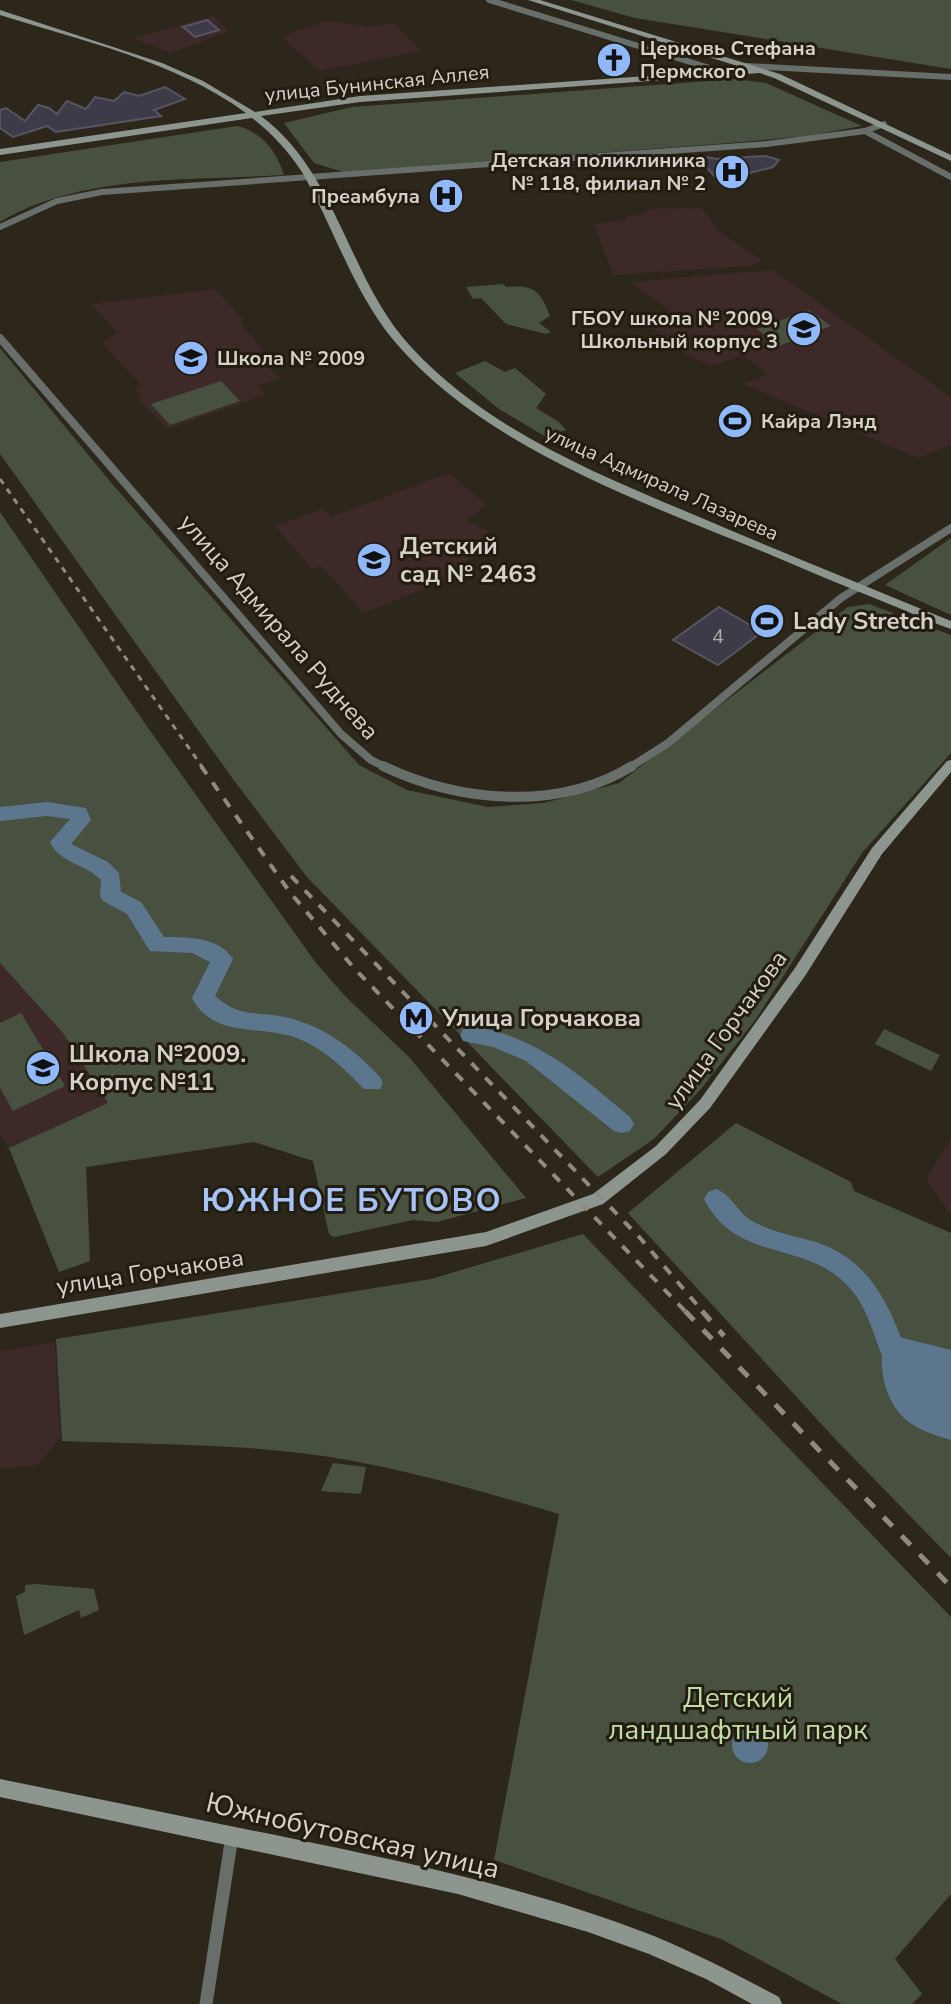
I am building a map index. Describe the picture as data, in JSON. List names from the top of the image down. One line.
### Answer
{"streets":{"street":["улица Бунинская Аллея","улица Адмирала Лазарева","улица Адмирала Руднева","улица Горчакова","Южнобутовская улица"]},"crossings":[["улица Бунинская Аллея","улица Адмирала Лазарева"],["улица Адмирала Лазарева","улица Адмирала Руднева"]],"districts":["ЮЖНОЕ БУТОВО"],"parks":["Детский ландшафтный парк"],"places":{"church":["Церковь Стефана Пермского"],"hospital":["Детская поликлиника № 118, филиал № 2","Преамбула"],"school or university":["ГБОУ школа № 2009, Школьный корпус 3","Школа № 2009","Детский сад № 2463","Школа №2009. Корпус №11"],"sports":["Кайра Лэнд","Lady Stretch"],"metro station":["Улица Горчакова"]},"house_numbers":["4"]}
